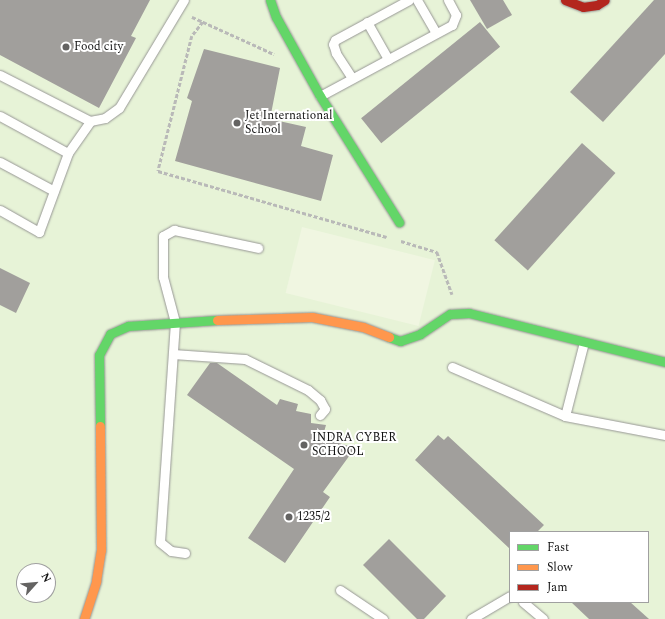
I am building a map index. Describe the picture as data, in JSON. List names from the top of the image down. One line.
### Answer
{"places":["Food city","Jet International School","INDRA CYBER SCHOOL","1235/2"],"legend":["Fast","Slow","Jam"],"north":"top right"}
